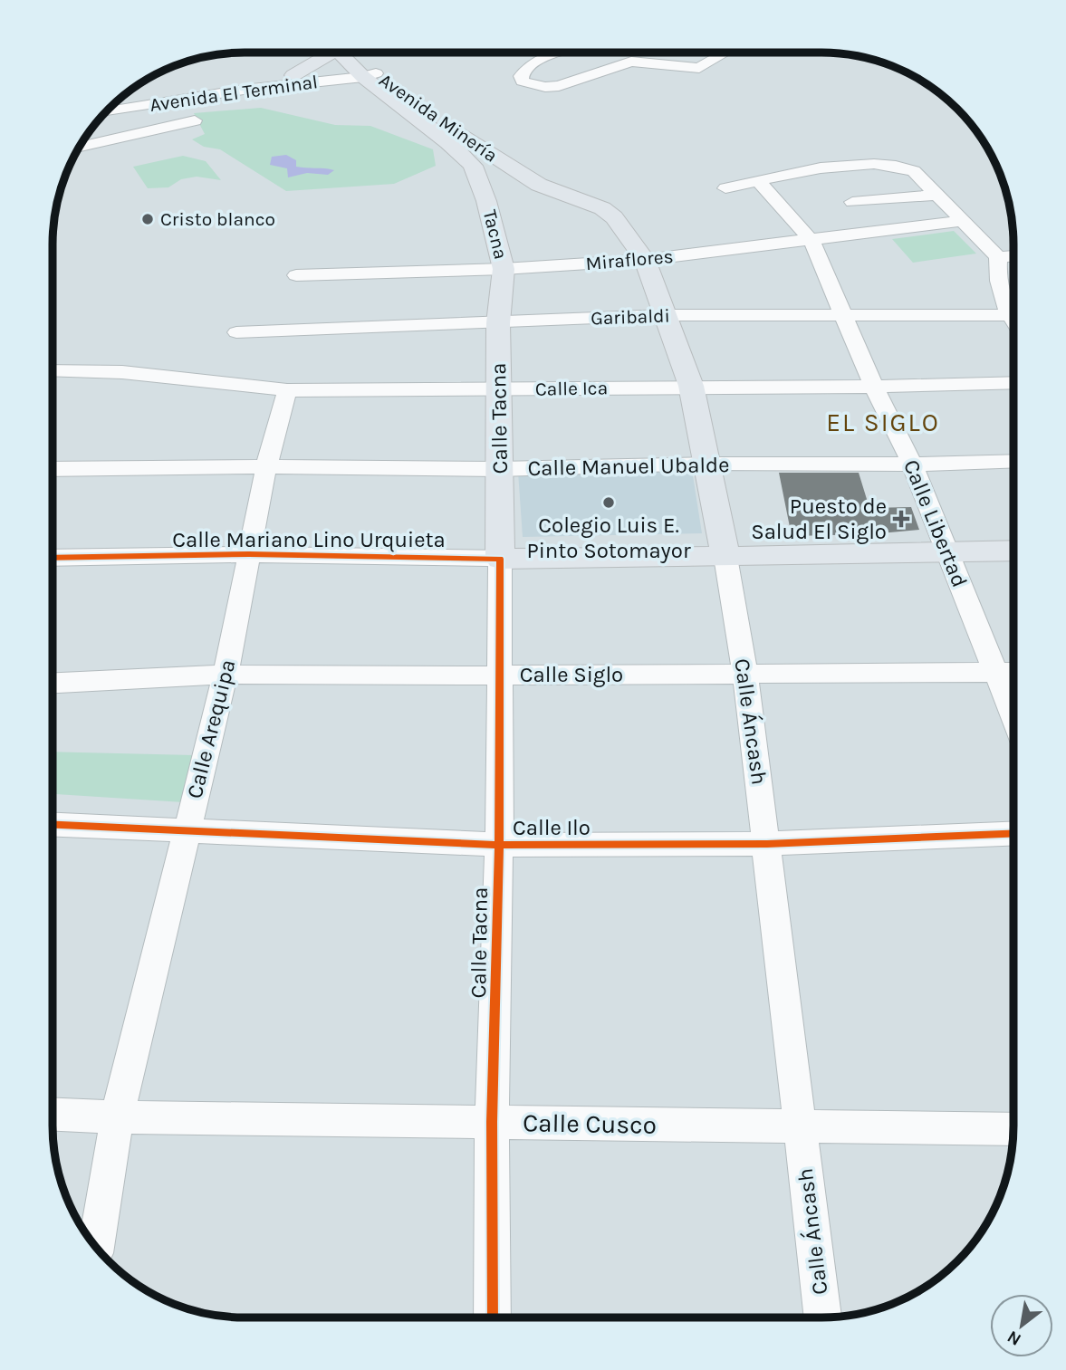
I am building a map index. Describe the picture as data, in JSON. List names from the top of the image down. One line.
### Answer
{"streets":{"main road":["Avenida Minería","Tacna","Calle Tacna","Calle Mariano Lino Urquieta","Calle Áncash"],"street":["Avenida El Terminal","Miraflores","Garibaldi","Calle Ica","Calle Manuel Ubalde","Calle Libertad","Calle Siglo","Calle Arequipa","Calle Ilo","Calle Cusco"]},"crossings":[["Avenida El Terminal","Avenida Minería"],["Avenida Minería","Tacna"],["Avenida Minería","Calle Áncash"],["Tacna","Miraflores"],["Tacna","Calle Tacna"],["Miraflores","Calle Tacna"],["Miraflores","Calle Libertad"],["Miraflores","Calle Áncash"],["Garibaldi","Calle Tacna"],["Garibaldi","Calle Libertad"],["Garibaldi","Calle Áncash"],["Calle Ica","Calle Tacna"],["Calle Ica","Calle Libertad"],["Calle Ica","Calle Áncash"],["Calle Ica","Calle Arequipa"],["Calle Tacna","Calle Manuel Ubalde"],["Calle Tacna","Calle Mariano Lino Urquieta"],["Calle Tacna","Calle Siglo"],["Calle Tacna","Calle Ilo"],["Calle Tacna","Calle Cusco"],["Calle Manuel Ubalde","Calle Libertad"],["Calle Manuel Ubalde","Calle Áncash"],["Calle Manuel Ubalde","Calle Arequipa"],["Calle Libertad","Calle Mariano Lino Urquieta"],["Calle Libertad","Calle Siglo"],["Calle Mariano Lino Urquieta","Calle Áncash"],["Calle Mariano Lino Urquieta","Calle Arequipa"],["Calle Siglo","Calle Áncash"],["Calle Siglo","Calle Arequipa"],["Calle Áncash","Calle Ilo"],["Calle Áncash","Calle Cusco"],["Calle Arequipa","Calle Ilo"],["Calle Arequipa","Calle Cusco"]],"districts":["EL SIGLO"],"places":{"other":["Cristo blanco","Colegio Luis E. Pinto Sotomayor"],"health":["Puesto de Salud El Siglo"]},"north":"bottom left"}
